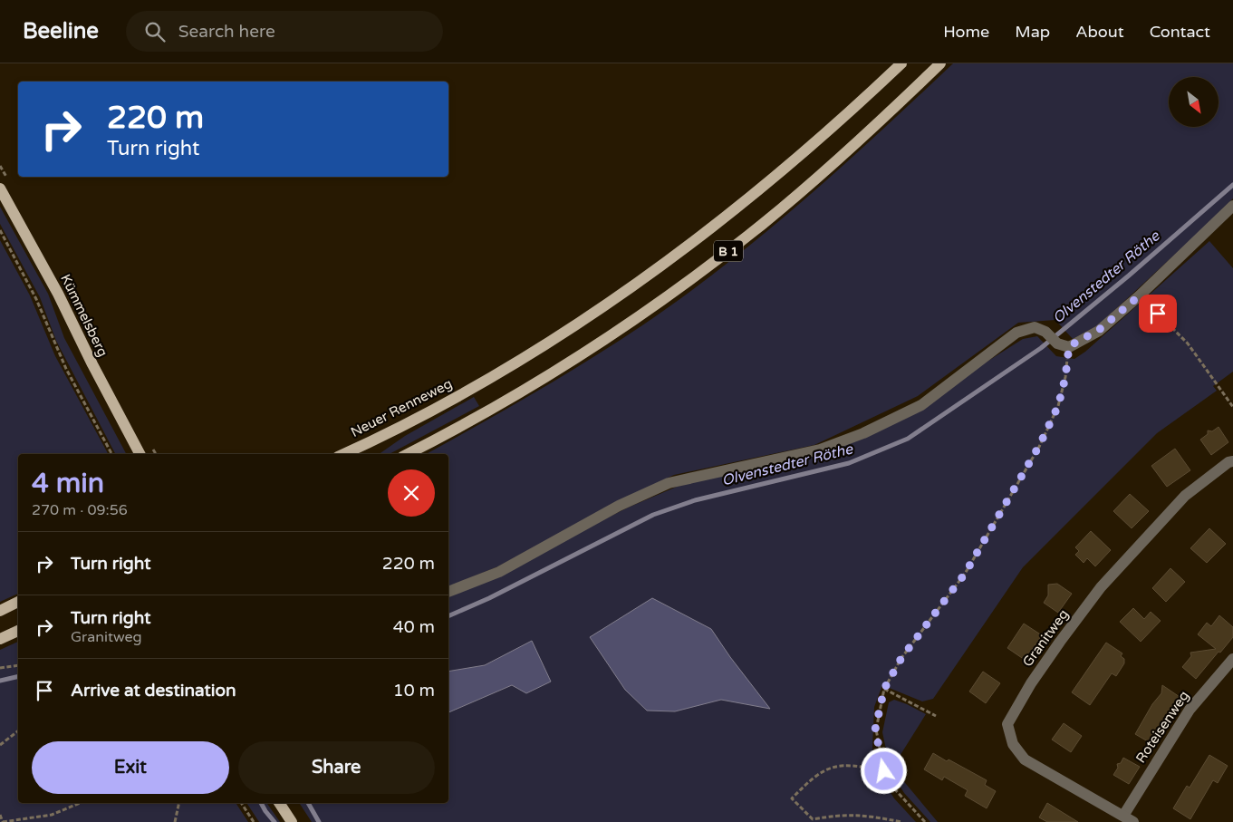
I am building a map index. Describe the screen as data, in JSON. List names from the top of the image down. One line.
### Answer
{"streets":{"main road":["B 1","Kümmelsberg","Neuer Renneweg"],"street":["Granitweg","Roteisenweg"]},"crossings":[["Granitweg","Roteisenweg"]],"water":["Olvenstedter Röthe"],"north":"bottom right","page":{"header":"Beeline","search":"Search here","nav":["Home","Map","About","Contact"],"turn":["220 m","Turn right"],"heading":["4 min","270 m · 09:56"],"list":[{"name":"Turn right","value":"220 m"},{"name":"Turn right","note":"Granitweg","value":"40 m"},{"name":"Arrive at destination","value":"10 m"}],"buttons":["Exit","Share"]}}
